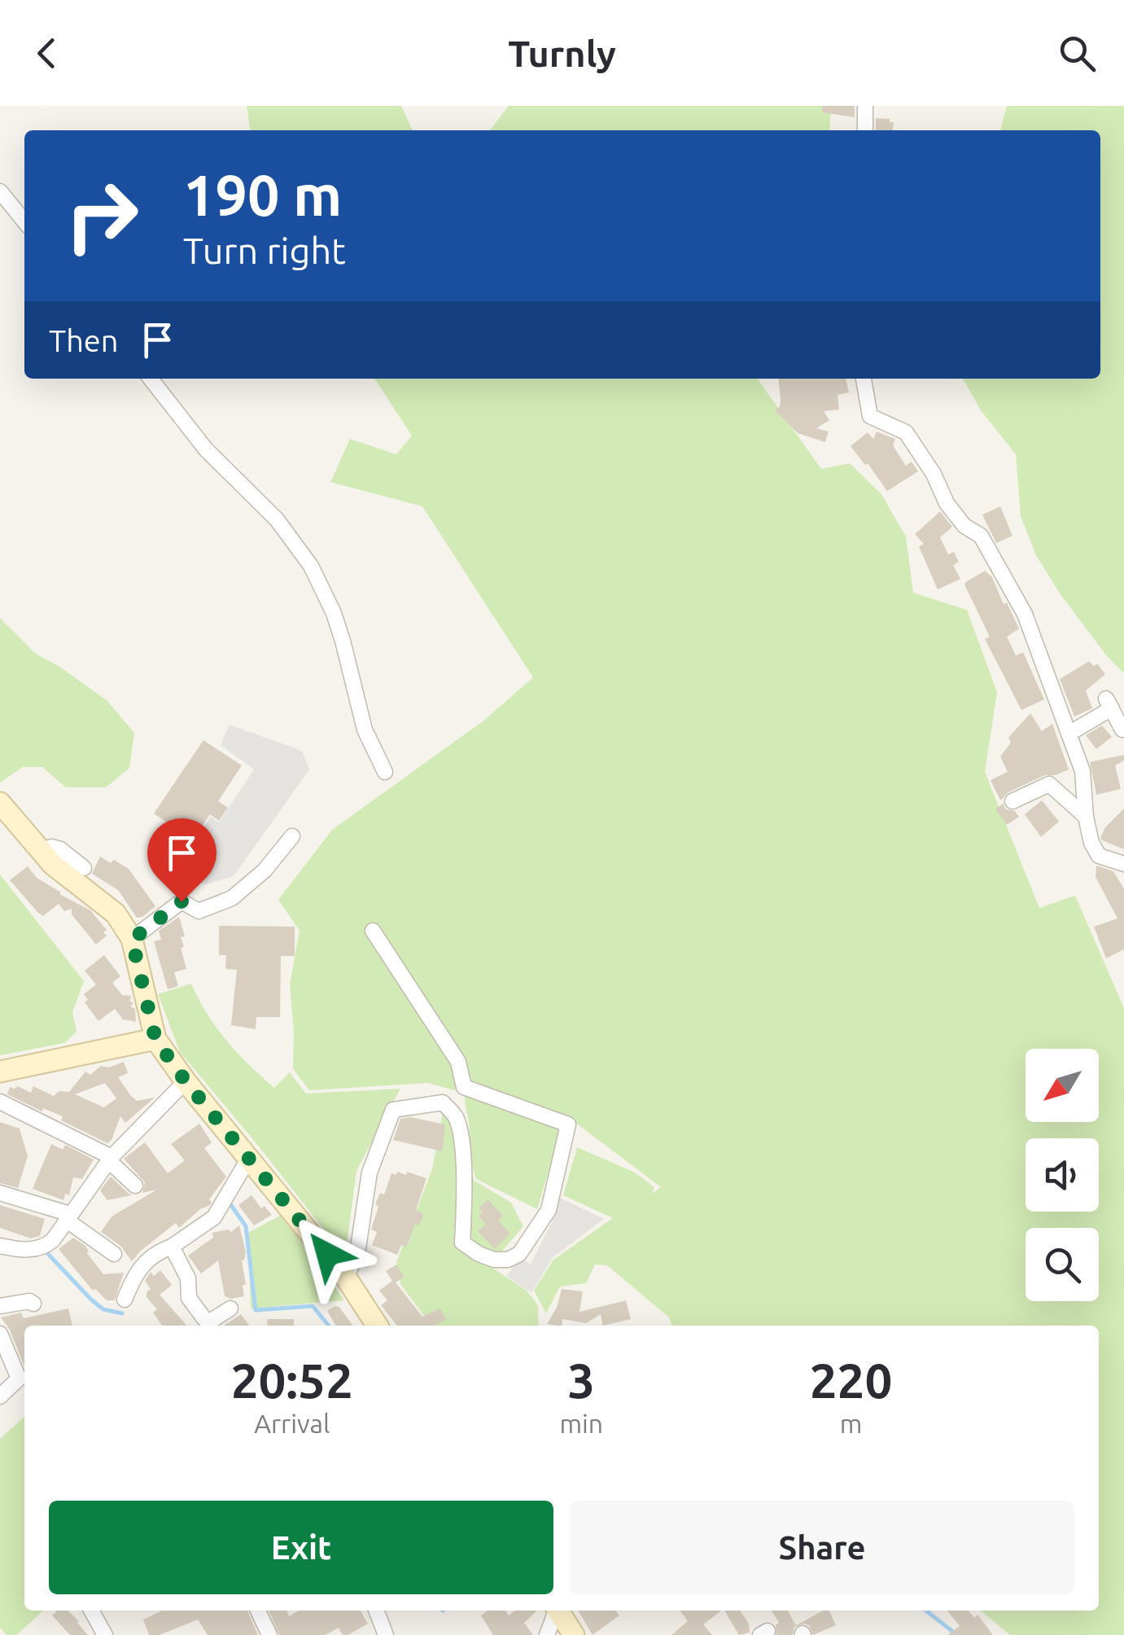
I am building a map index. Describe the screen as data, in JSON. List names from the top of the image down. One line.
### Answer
{"north":"bottom left","page":{"header":"Turnly","turn":["190 m","Turn right"],"then":"Then","eta":["20:52","Arrival","3","min","220","m"],"buttons":["Exit","Share"]}}
